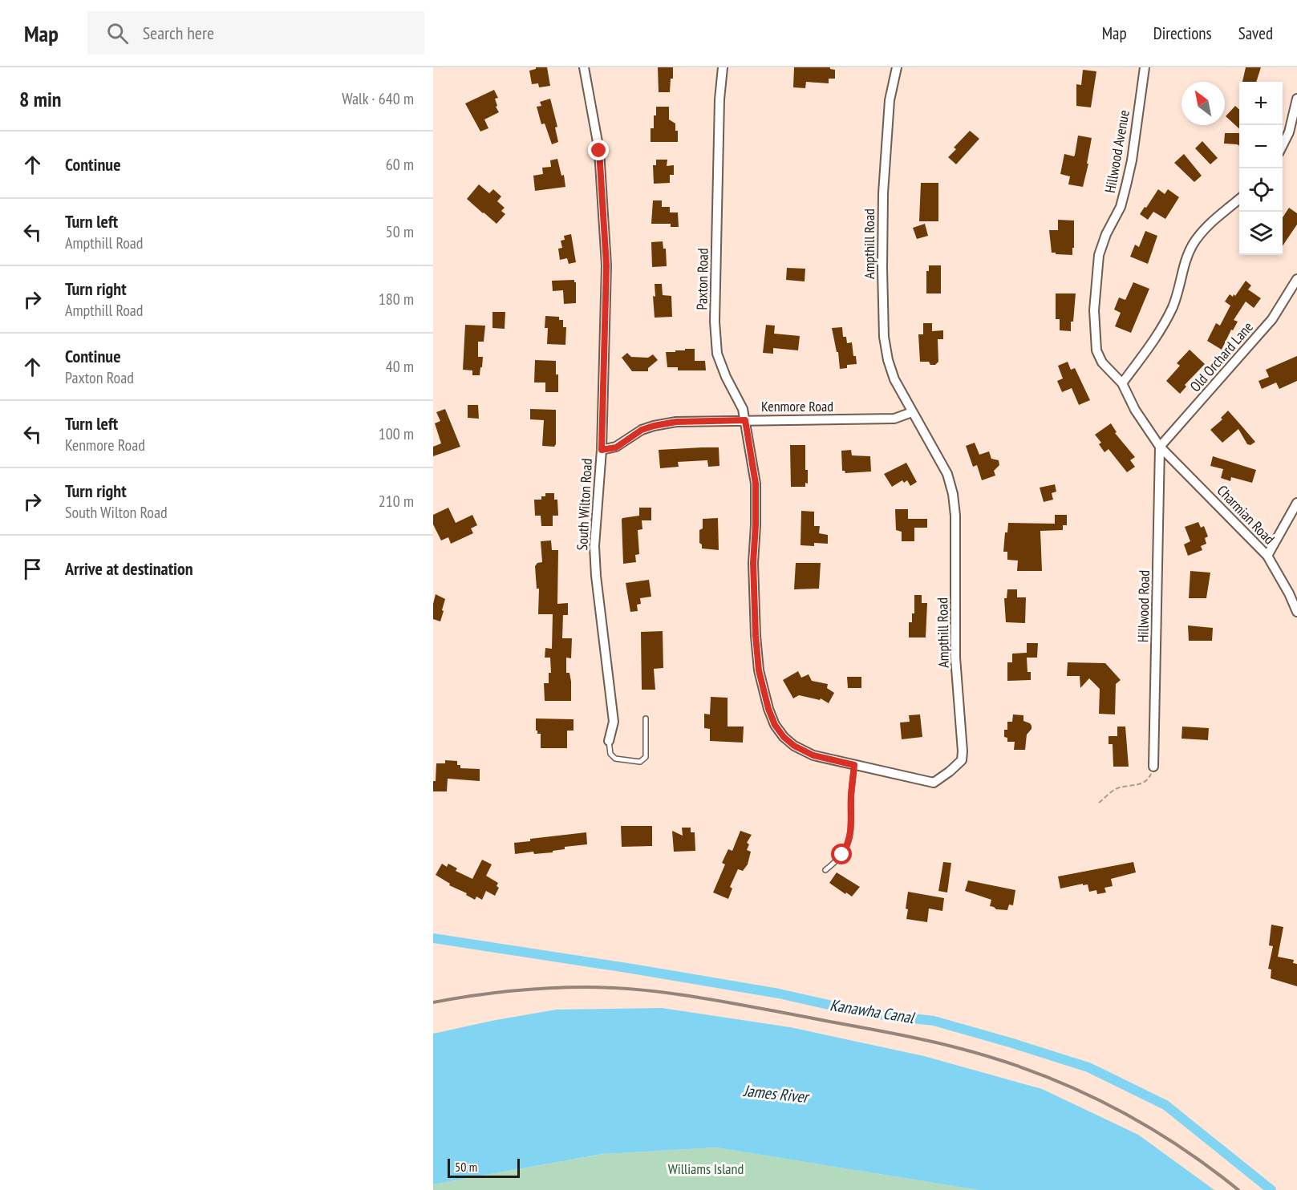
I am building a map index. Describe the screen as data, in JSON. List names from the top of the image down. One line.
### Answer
{"streets":{"street":["Hillwood Avenue","Ampthill Road","Paxton Road","Old Orchard Lane","Kenmore Road","South Wilton Road","Charmian Road","Hillwood Road"]},"crossings":[["Hillwood Avenue","Old Orchard Lane"],["Hillwood Avenue","Charmian Road"],["Hillwood Avenue","Hillwood Road"],["Ampthill Road","Paxton Road"],["Ampthill Road","Kenmore Road"],["Paxton Road","Kenmore Road"],["Old Orchard Lane","Charmian Road"],["Old Orchard Lane","Hillwood Road"],["Kenmore Road","South Wilton Road"],["Charmian Road","Hillwood Road"]],"water":["Kanawha Canal","James River"],"parks":["Williams Island"],"scale_bar":"50 m","north":"top left","page":{"header":"Map","search":"Search here","nav":["Map","Directions","Saved"],"heading":["8 min","Walk · 640 m"],"map_buttons":["+","−"],"list":[["Continue","60 m"],["Turn left","Ampthill Road","50 m"],["Turn right","Ampthill Road","180 m"],["Continue","Paxton Road","40 m"],["Turn left","Kenmore Road","100 m"],["Turn right","South Wilton Road","210 m"],"Arrive at destination"],"scale":"50 m"}}
